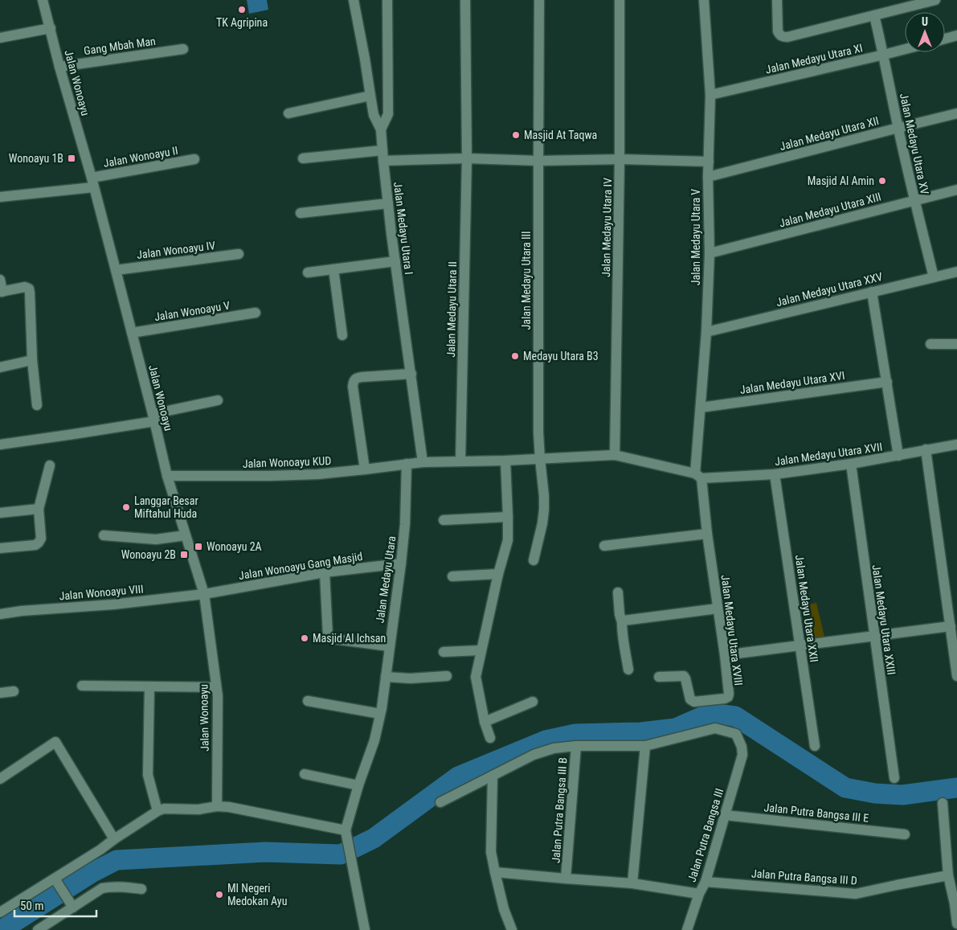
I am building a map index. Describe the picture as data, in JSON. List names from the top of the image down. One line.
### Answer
{"streets":{"street":["Gang Mbah Man","Jalan Medayu Utara XI","Jalan Wonoayu","Jalan Medayu Utara XII","Jalan Medayu Utara XV","Jalan Wonoayu II","Jalan Medayu Utara XIII","Jalan Medayu Utara IV","Jalan Medayu Utara I","Jalan Medayu Utara V","Jalan Wonoayu IV","Jalan Medayu Utara III","Jalan Medayu Utara XXV","Jalan Medayu Utara II","Jalan Wonoayu V","Jalan Medayu Utara XVI","Jalan Medayu Utara XVII","Jalan Wonoayu KUD","Jalan Wonoayu Gang Masjid","Jalan Medayu Utara","Jalan Wonoayu VIII","Jalan Medayu Utara XXII","Jalan Medayu Utara XXIII","Jalan Medayu Utara XVIII","Jalan Putra Bangsa III B","Jalan Putra Bangsa III E","Jalan Putra Bangsa III","Jalan Putra Bangsa III D"]},"crossings":[["Gang Mbah Man","Jalan Wonoayu"],["Jalan Medayu Utara XI","Jalan Medayu Utara XV"],["Jalan Medayu Utara XI","Jalan Medayu Utara V"],["Jalan Wonoayu","Jalan Wonoayu II"],["Jalan Wonoayu","Jalan Wonoayu IV"],["Jalan Wonoayu","Jalan Wonoayu V"],["Jalan Wonoayu","Jalan Wonoayu KUD"],["Jalan Wonoayu","Jalan Wonoayu Gang Masjid"],["Jalan Wonoayu","Jalan Wonoayu VIII"],["Jalan Medayu Utara XII","Jalan Medayu Utara XV"],["Jalan Medayu Utara XII","Jalan Medayu Utara V"],["Jalan Medayu Utara XV","Jalan Medayu Utara XIII"],["Jalan Medayu Utara XV","Jalan Medayu Utara XXV"],["Jalan Medayu Utara XIII","Jalan Medayu Utara V"],["Jalan Medayu Utara V","Jalan Medayu Utara XXV"],["Jalan Medayu Utara V","Jalan Medayu Utara XVI"],["Jalan Medayu Utara V","Jalan Medayu Utara XVII"],["Jalan Medayu Utara V","Jalan Medayu Utara XVIII"],["Jalan Medayu Utara XVII","Jalan Medayu Utara XXII"],["Jalan Medayu Utara XVII","Jalan Medayu Utara XXIII"],["Jalan Medayu Utara XVII","Jalan Medayu Utara XVIII"],["Jalan Wonoayu KUD","Jalan Medayu Utara"],["Jalan Wonoayu Gang Masjid","Jalan Medayu Utara"],["Jalan Wonoayu Gang Masjid","Jalan Wonoayu VIII"],["Jalan Putra Bangsa III B","Jalan Putra Bangsa III"],["Jalan Putra Bangsa III E","Jalan Putra Bangsa III"],["Jalan Putra Bangsa III","Jalan Putra Bangsa III D"]],"places":{"other":["TK Agripina","Masjid At Taqwa","Masjid Al Amin","Medayu Utara B3","Langgar Besar Miftahul Huda","Masjid Al Ichsan","MI Negeri Medokan Ayu"],"transit":["Wonoayu 1B","Wonoayu 2A","Wonoayu 2B"]},"scale_bar":"50 m","north":"top"}
